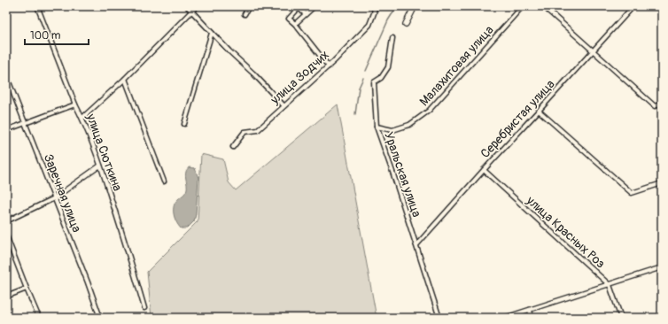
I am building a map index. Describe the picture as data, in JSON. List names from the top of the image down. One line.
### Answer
{"streets":{"street":["Малахитовая улица","улица Зодчих","Серебристая улица","улица Сюткина","Уральская улица","Заречная улица","улица Красных Роз"]},"crossings":[["Малахитовая улица","Уральская улица"],["Серебристая улица","Уральская улица"],["Серебристая улица","улица Красных Роз"]],"scale_bar":"100 m"}
